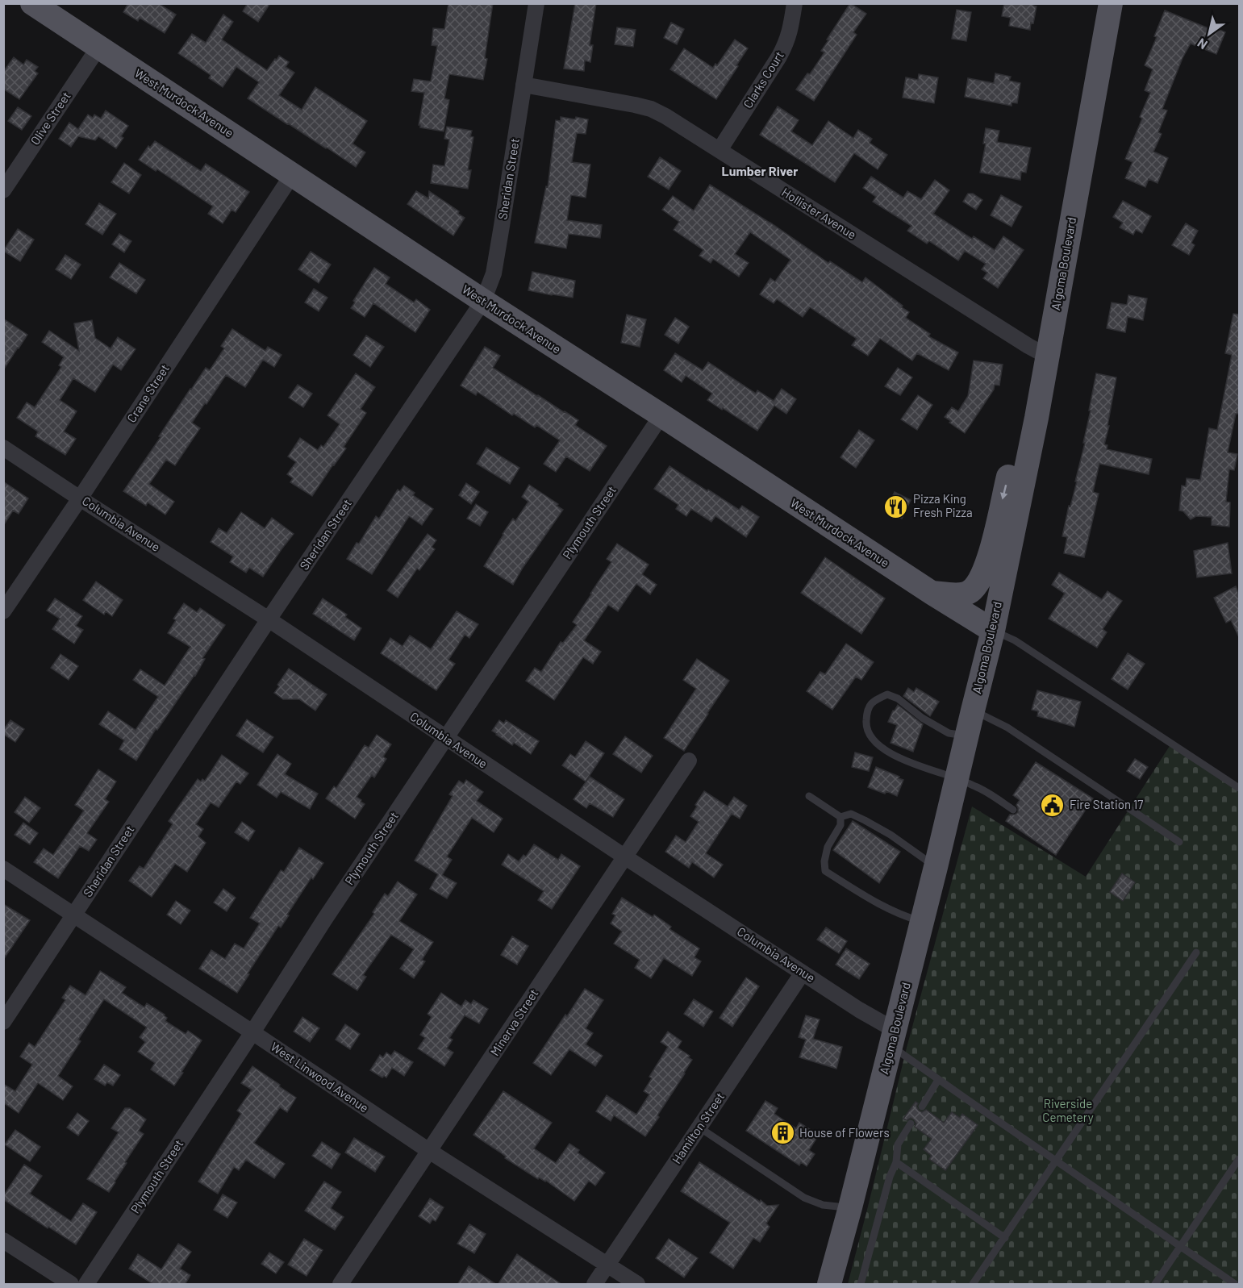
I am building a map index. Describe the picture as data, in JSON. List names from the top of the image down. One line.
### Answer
{"streets":{"main road":["West Murdock Avenue","Algoma Boulevard"],"street":["Clarks Court","Olive Street","Sheridan Street","Hollister Avenue","Crane Street","Plymouth Street","Columbia Avenue","Minerva Street","West Linwood Avenue","Hamilton Street"]},"crossings":[["Clarks Court","Hollister Avenue"],["West Murdock Avenue","Olive Street"],["West Murdock Avenue","Sheridan Street"],["West Murdock Avenue","Algoma Boulevard"],["West Murdock Avenue","Crane Street"],["West Murdock Avenue","Plymouth Street"],["Sheridan Street","Hollister Avenue"],["Sheridan Street","Columbia Avenue"],["Sheridan Street","West Linwood Avenue"],["Hollister Avenue","Algoma Boulevard"],["Algoma Boulevard","Columbia Avenue"],["Crane Street","Columbia Avenue"],["Plymouth Street","Columbia Avenue"],["Plymouth Street","West Linwood Avenue"],["Columbia Avenue","Minerva Street"],["Columbia Avenue","Hamilton Street"],["Minerva Street","West Linwood Avenue"],["West Linwood Avenue","Hamilton Street"]],"districts":["Lumber River"],"parks":["Riverside Cemetery"],"places":{"restaurant":["Pizza King Fresh Pizza"],"public building":["Fire Station 17"],"building":["House of Flowers"]},"north":"bottom left"}
